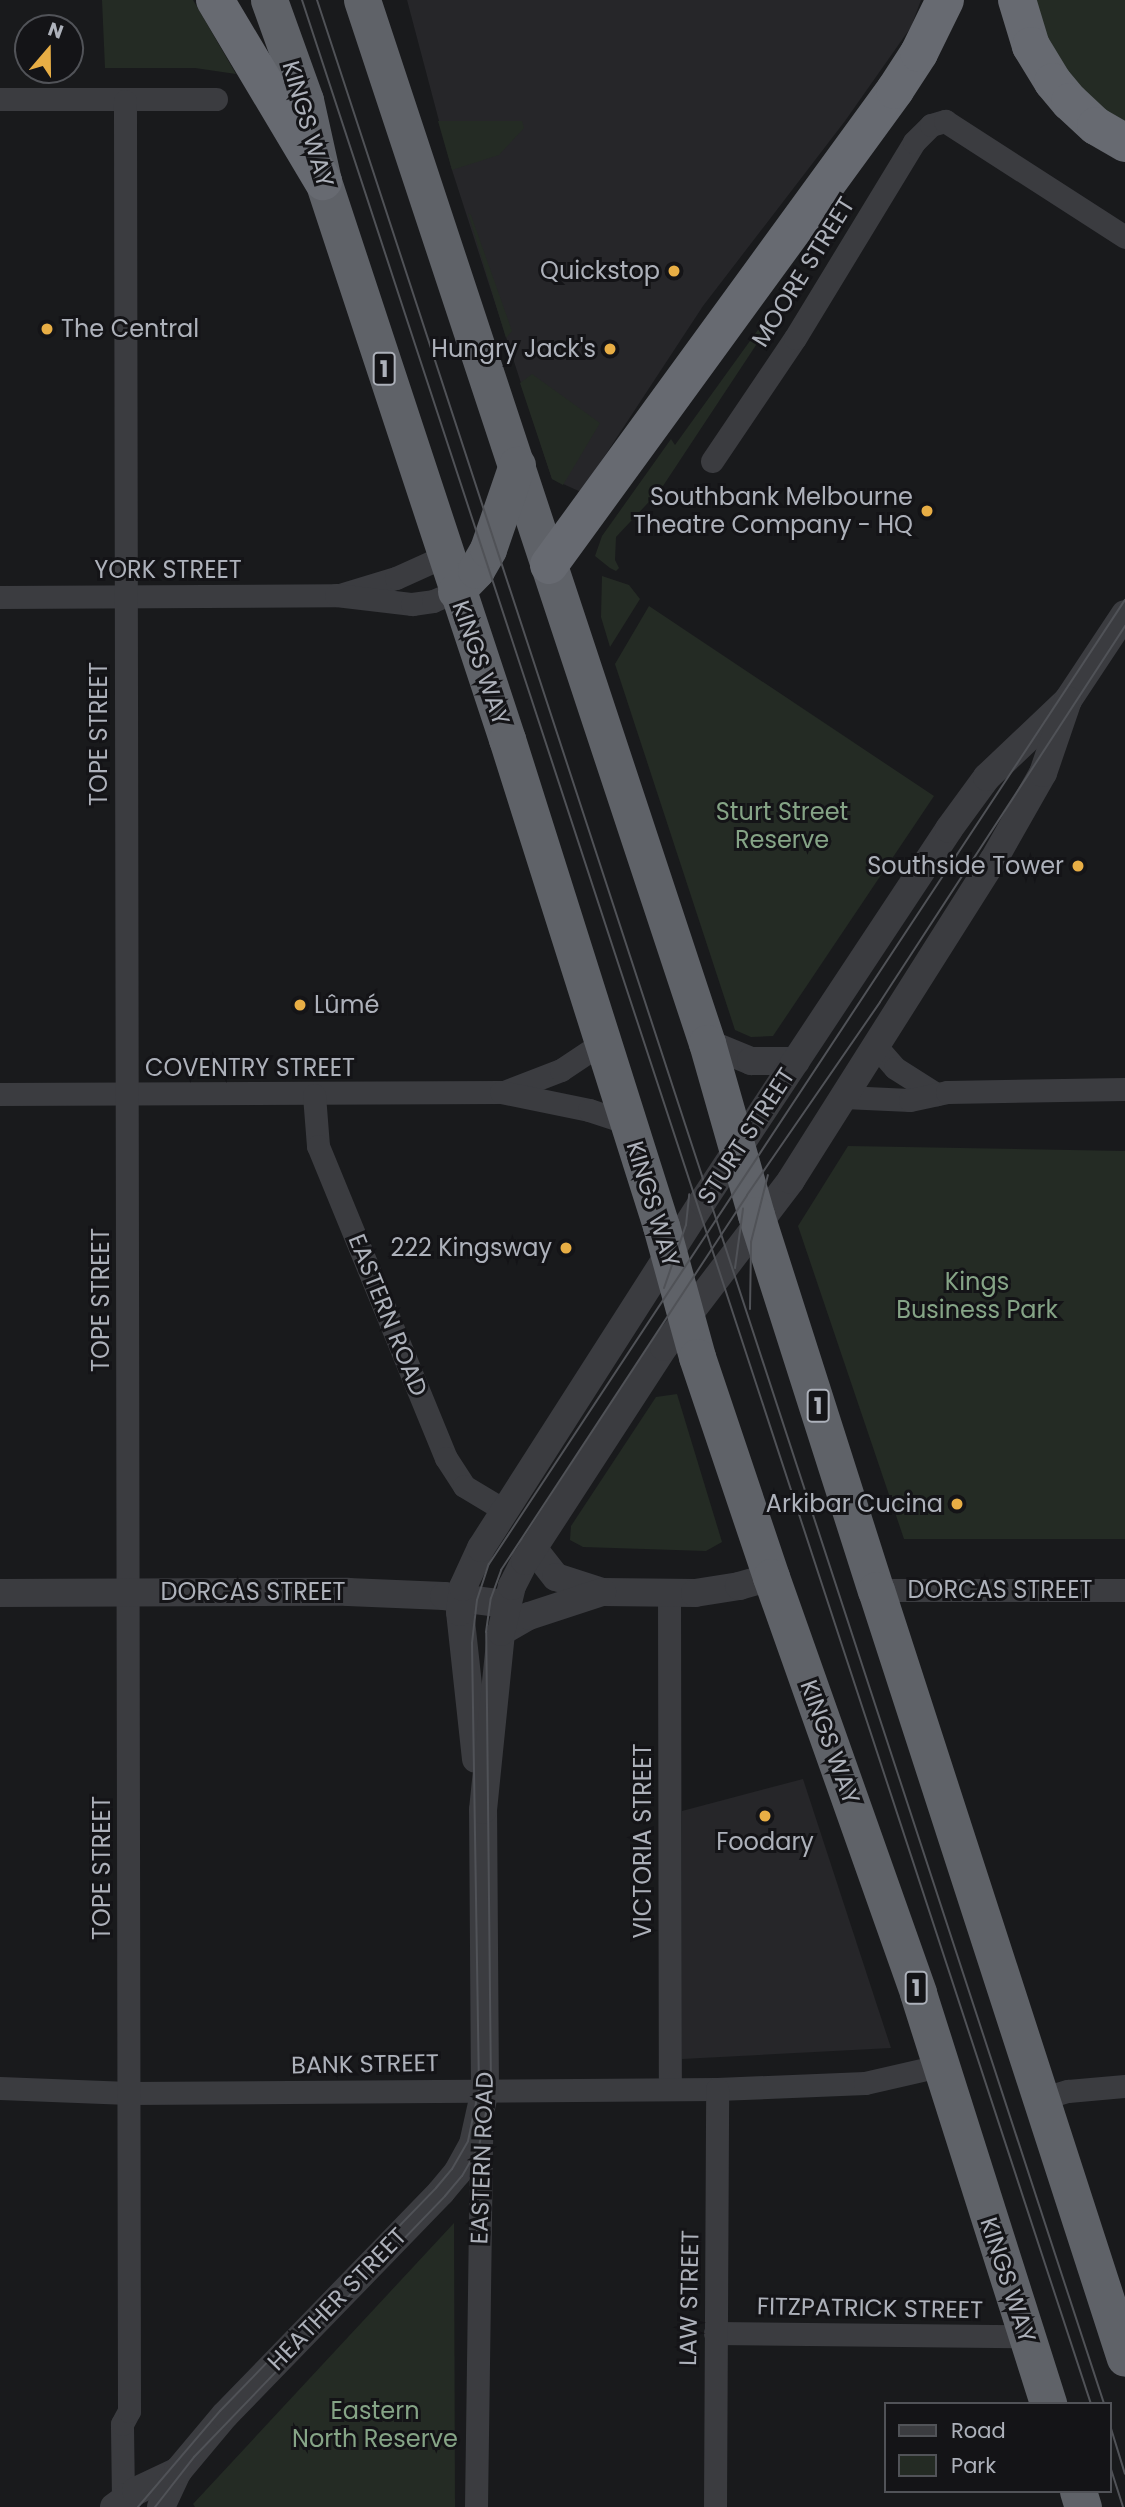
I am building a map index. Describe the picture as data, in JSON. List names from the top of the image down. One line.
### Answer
{"streets":{"highway":["KINGS WAY","1"],"street":["MOORE STREET","YORK STREET","TOPE STREET","COVENTRY STREET","STURT STREET","EASTERN ROAD","DORCAS STREET","VICTORIA STREET","BANK STREET","LAW STREET","HEATHER STREET","FITZPATRICK STREET"]},"crossings":[["KINGS WAY","YORK STREET"],["KINGS WAY","COVENTRY STREET"],["KINGS WAY","STURT STREET"],["KINGS WAY","BANK STREET"],["KINGS WAY","FITZPATRICK STREET"],["1","STURT STREET"],["1","DORCAS STREET"],["YORK STREET","TOPE STREET"],["TOPE STREET","COVENTRY STREET"],["TOPE STREET","DORCAS STREET"],["TOPE STREET","BANK STREET"],["TOPE STREET","HEATHER STREET"],["COVENTRY STREET","EASTERN ROAD"],["STURT STREET","EASTERN ROAD"],["STURT STREET","DORCAS STREET"],["EASTERN ROAD","DORCAS STREET"],["EASTERN ROAD","BANK STREET"],["EASTERN ROAD","HEATHER STREET"],["VICTORIA STREET","BANK STREET"],["BANK STREET","LAW STREET"],["LAW STREET","FITZPATRICK STREET"]],"parks":["Sturt Street Reserve","Kings Business Park","Eastern North Reserve"],"places":["Quickstop","The Central","Hungry Jack's","Southbank Melbourne Theatre Company - HQ","Southside Tower","Lûmé","222 Kingsway","Arkibar Cucina","Foodary"],"legend":["Road","Park"],"north":"top"}
